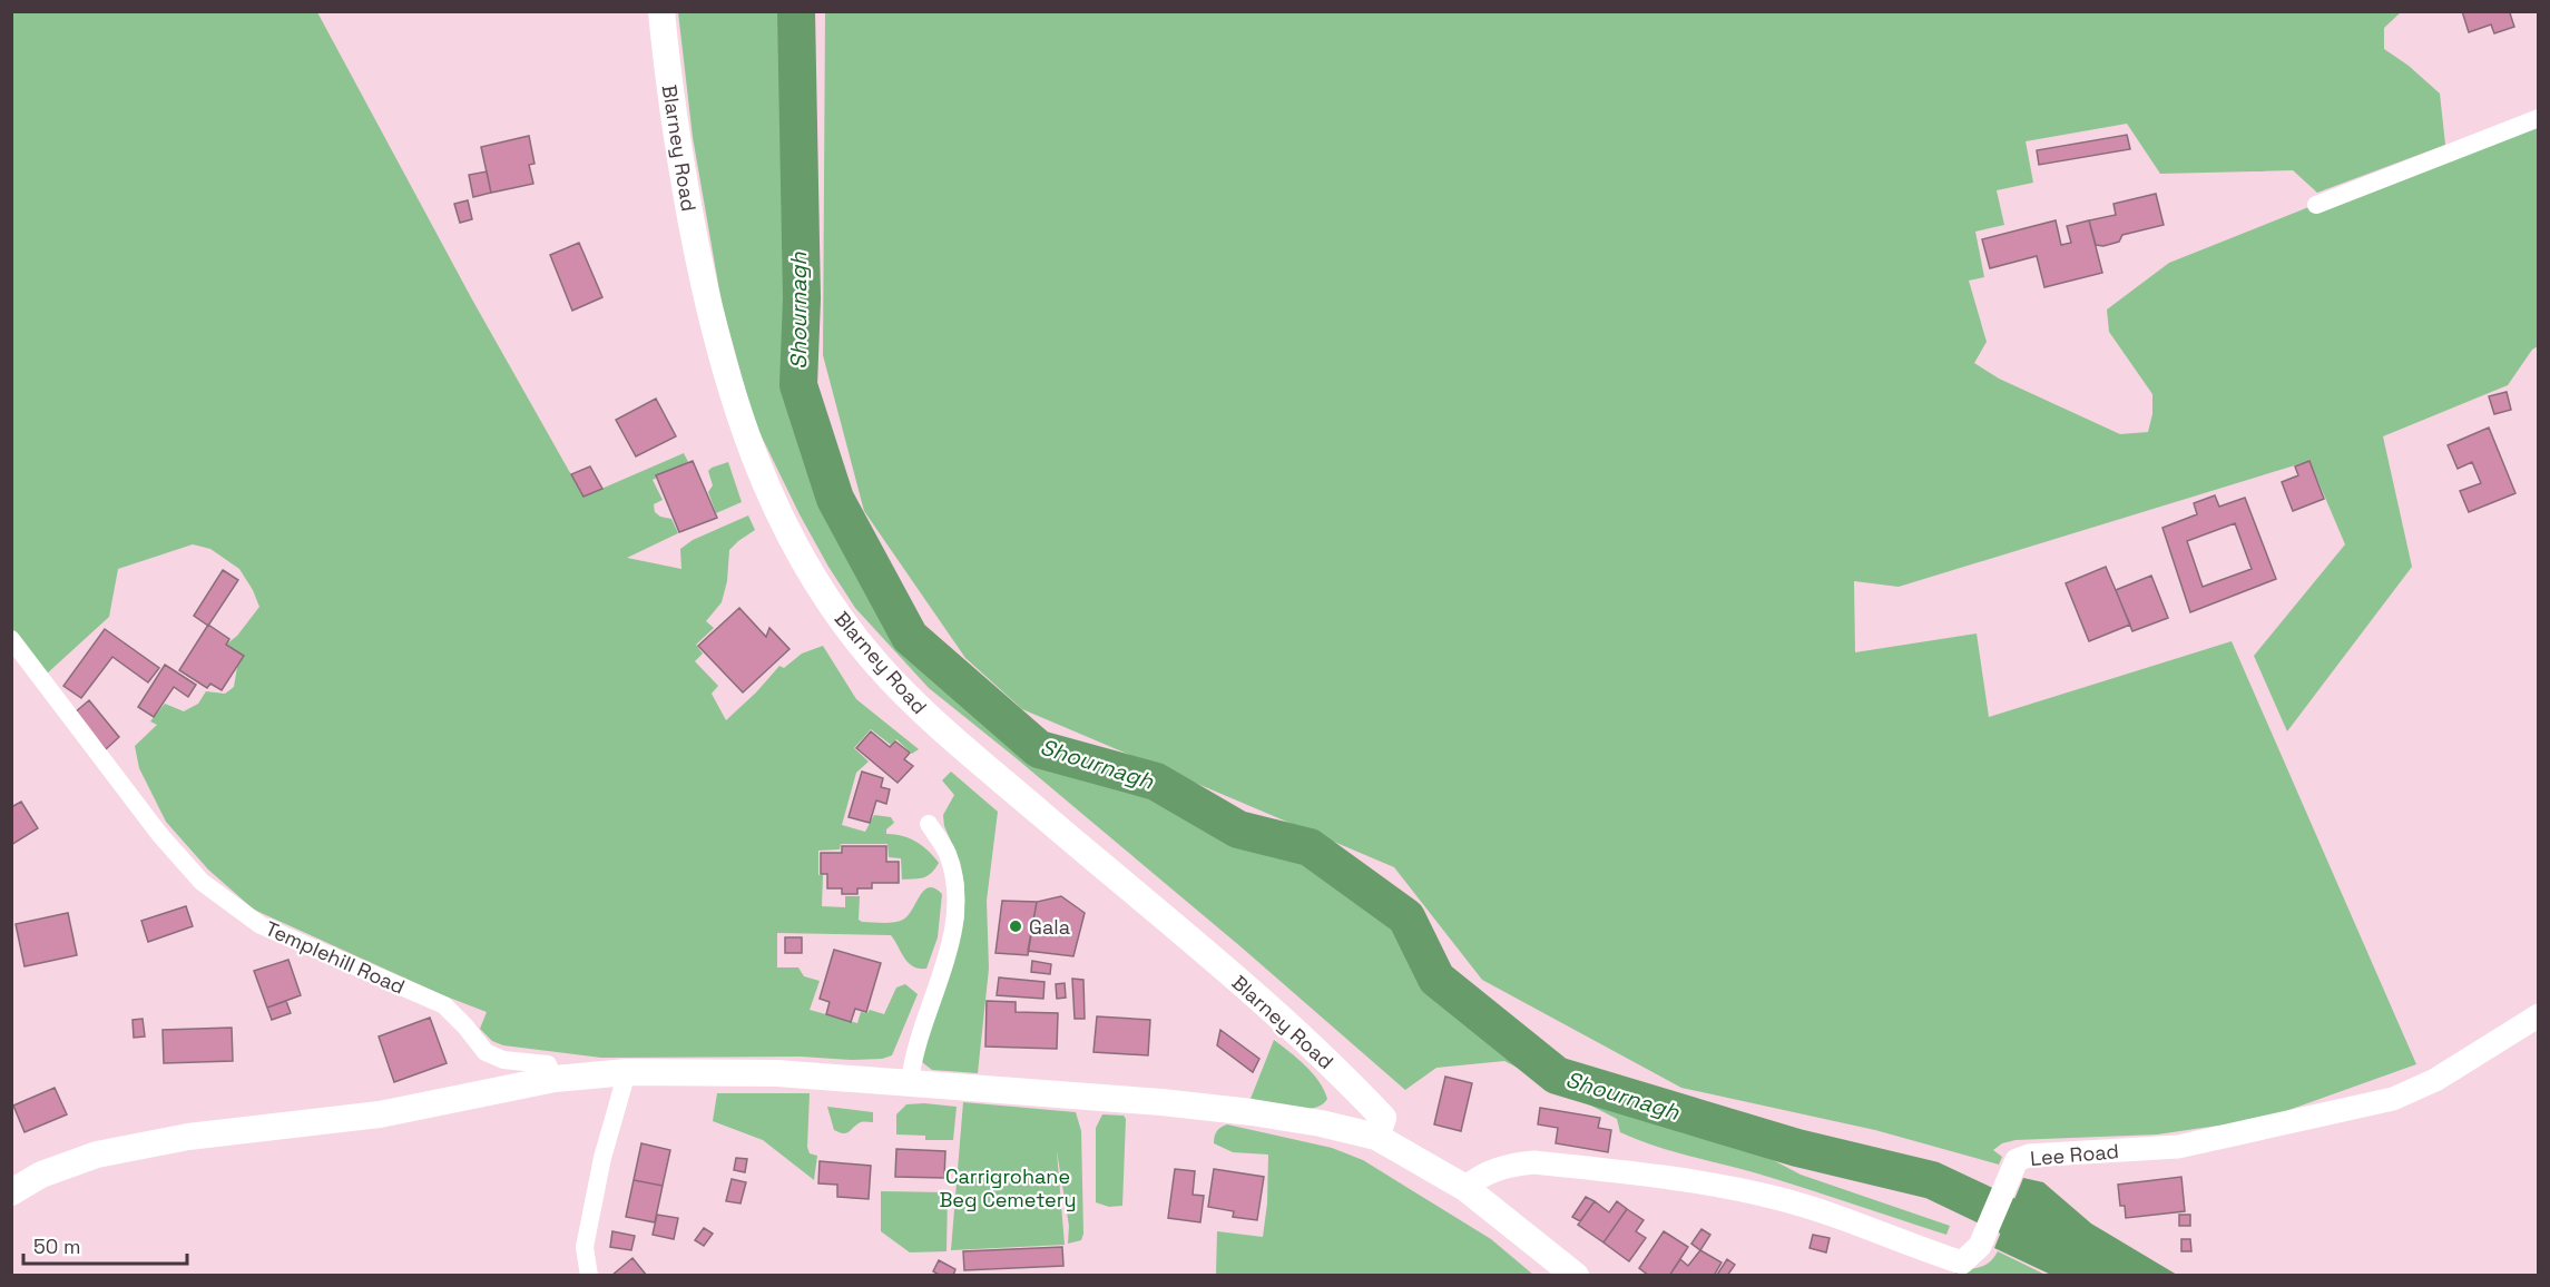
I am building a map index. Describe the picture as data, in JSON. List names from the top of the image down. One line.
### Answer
{"streets":{"main road":["Blarney Road"],"street":["Templehill Road","Lee Road"]},"water":["Shournagh"],"parks":["Carrigrohane Beg Cemetery"],"places":["Gala"],"scale_bar":"50 m"}
